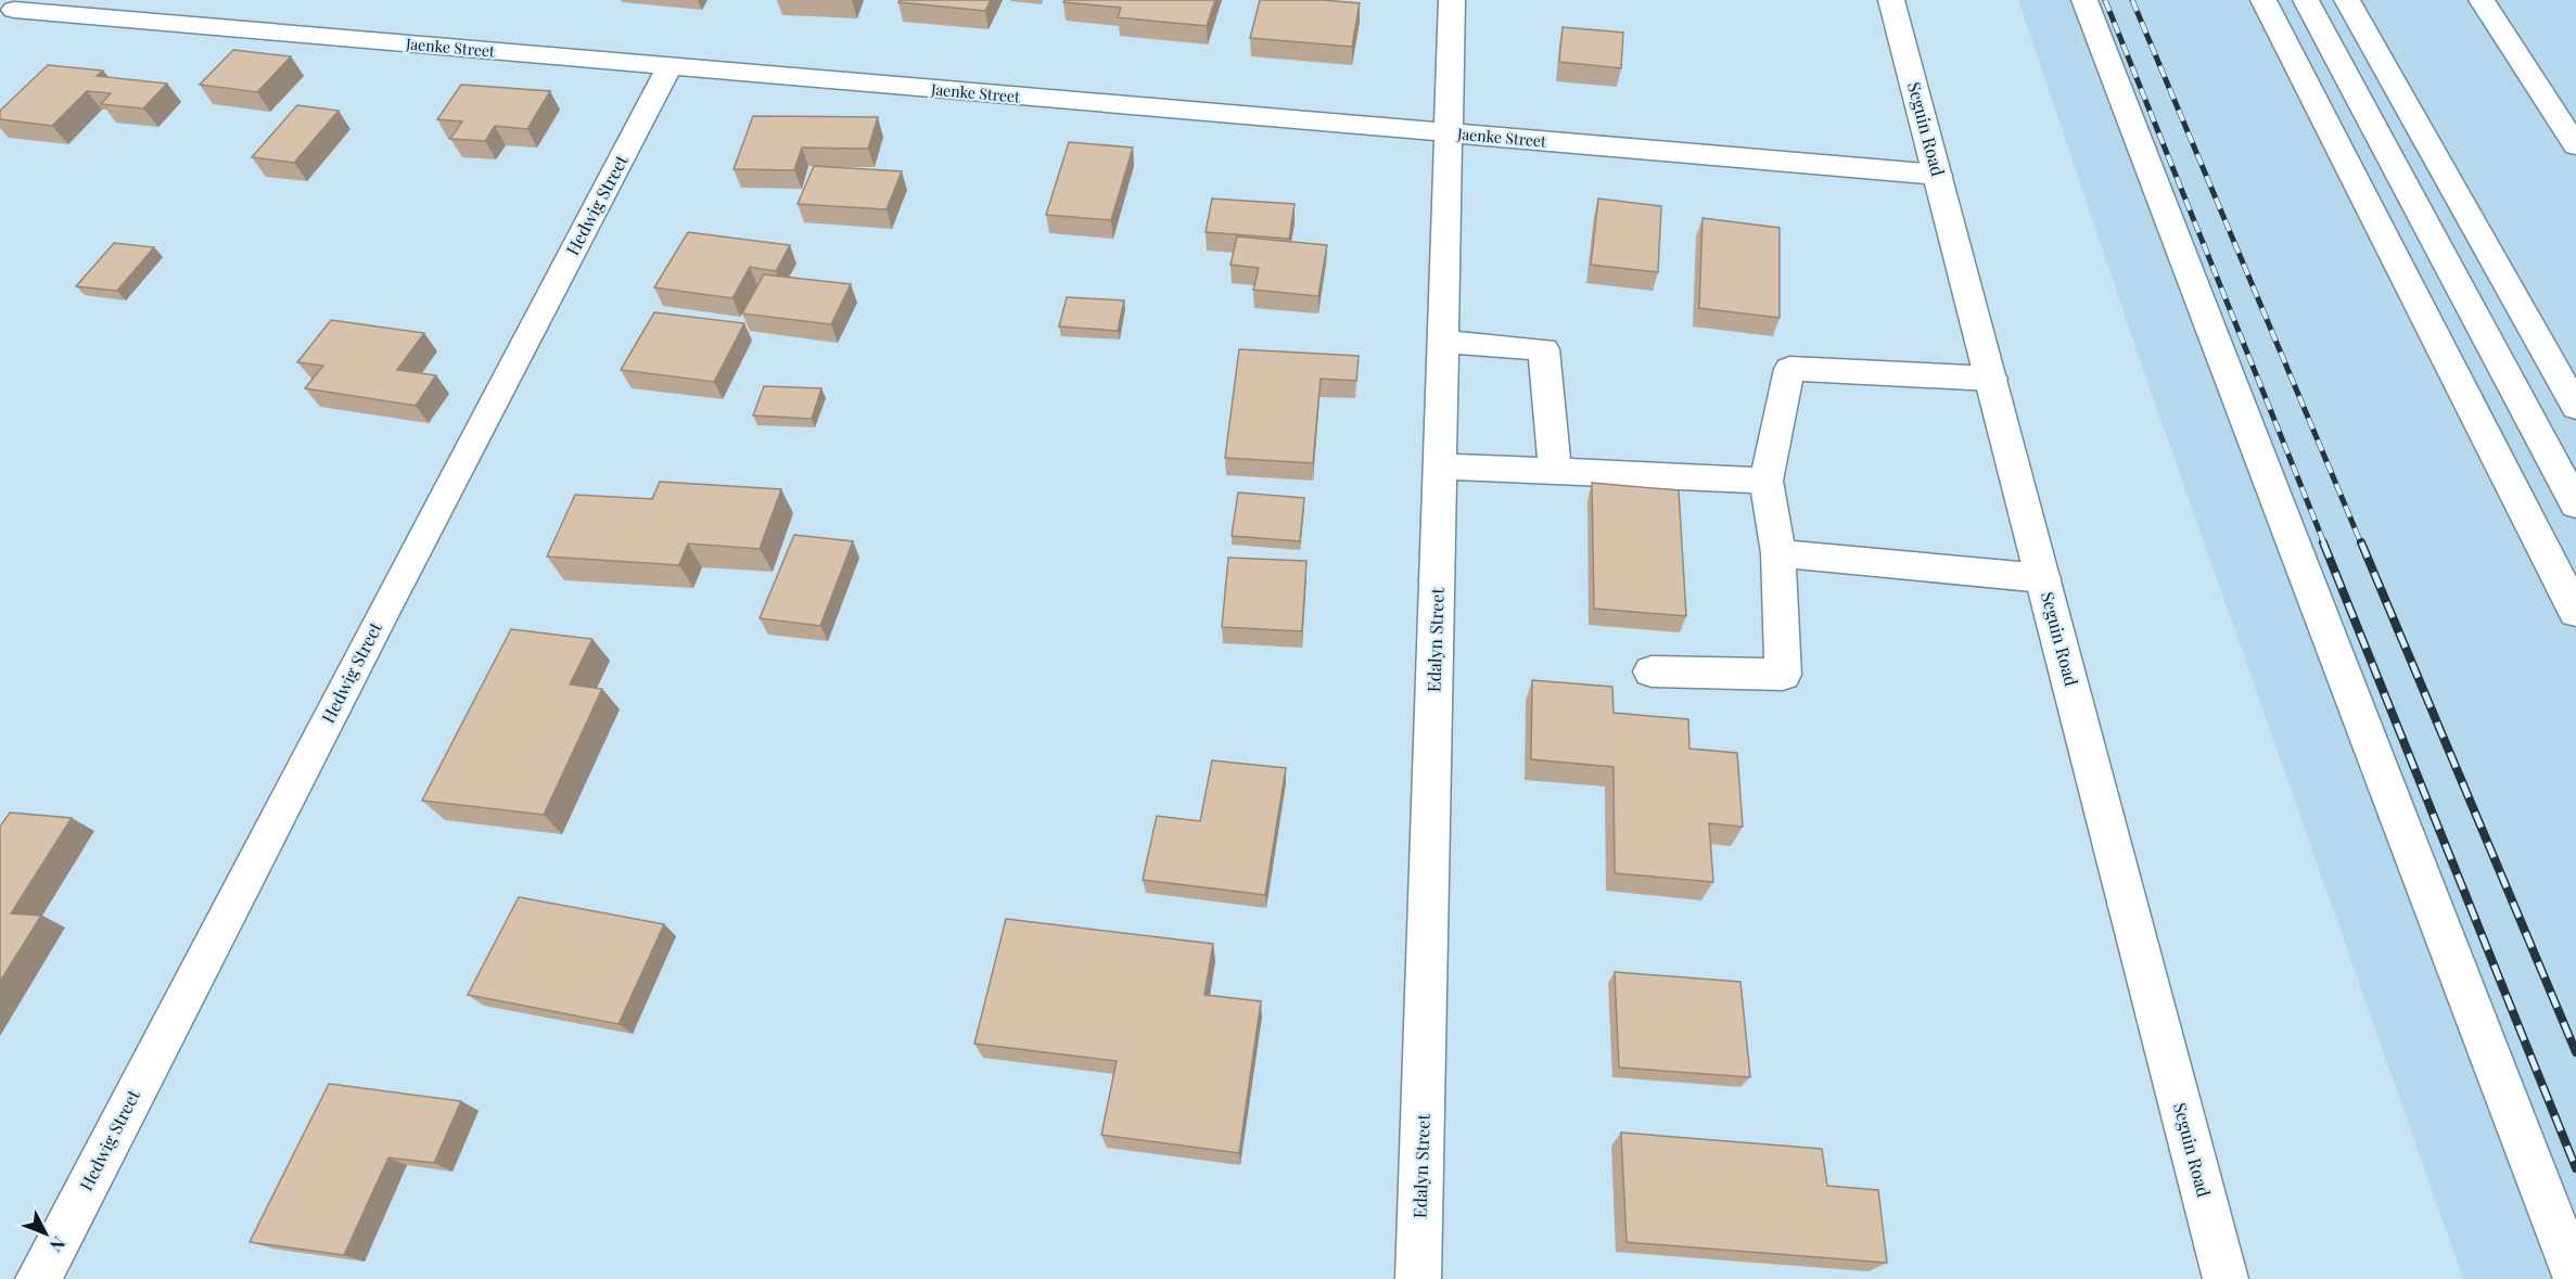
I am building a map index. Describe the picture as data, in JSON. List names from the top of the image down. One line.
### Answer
{"streets":{"street":["Jaenke Street","Seguin Road","Hedwig Street","Edalyn Street"]},"crossings":[["Jaenke Street","Seguin Road"],["Jaenke Street","Hedwig Street"],["Jaenke Street","Edalyn Street"]],"north":"bottom right"}
